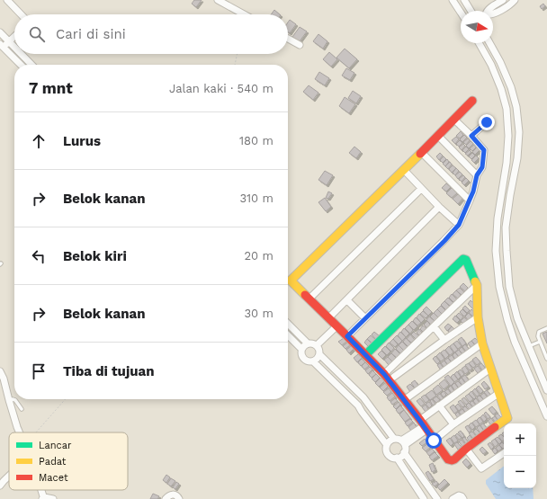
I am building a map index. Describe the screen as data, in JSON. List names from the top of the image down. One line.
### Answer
{"legend":["Lancar","Padat","Macet"],"north":"right","page":{"search":"Cari di sini","heading":["7 mnt","Jalan kaki · 540 m"],"list":[["Lurus","180 m"],["Belok kanan","310 m"],["Belok kiri","20 m"],["Belok kanan","30 m"],"Tiba di tujuan"],"map_buttons":["+","−"]}}
